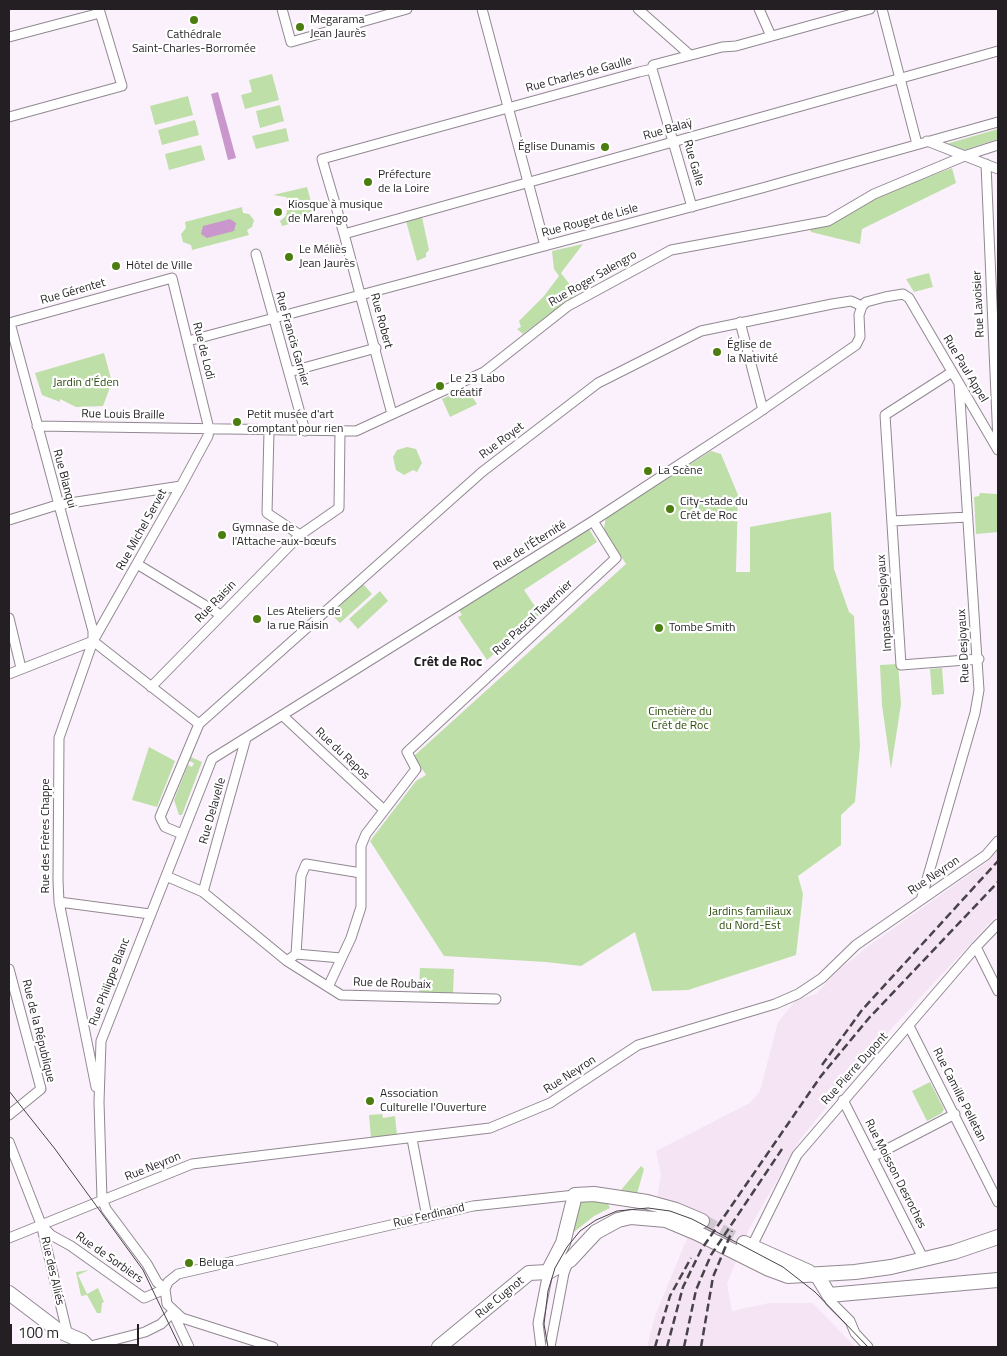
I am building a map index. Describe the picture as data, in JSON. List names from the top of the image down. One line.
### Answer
{"streets":{"main road":["Rue Ferdinand","Rue Cugnot"],"street":["Rue Charles de Gaulle","Rue Balaÿ","Rue Galle","Rue Rouget de Lisle","Rue Roger Salengro","Rue Gérentet","Rue Lavoisier","Rue Robert","Rue Francis Garnier","Rue de Lodi","Rue Paul Appel","Rue Louis Braille","Rue Royet","Rue Blanqui","Rue Michel Servet","Rue de l'Éternité","Rue Raisin","Impasse Desjoyaux","Rue Pascal Tavernier","Rue Desjoyaux","Rue du Repos","Rue Delavelle","Rue des Frères Chappe","Rue Neyron","Rue Philippe Blanc","Rue de Roubaix","Rue de la République","Rue Pierre Dupont","Rue Camille Pelletan","Rue Moisson Desroches","Rue de Sorbiers","Rue des Alliés"]},"crossings":[["Rue Charles de Gaulle","Rue Galle"],["Rue Charles de Gaulle","Rue Robert"],["Rue Balaÿ","Rue Galle"],["Rue Balaÿ","Rue Robert"],["Rue Galle","Rue Rouget de Lisle"],["Rue Rouget de Lisle","Rue Robert"],["Rue Rouget de Lisle","Rue Francis Garnier"],["Rue Rouget de Lisle","Rue de Lodi"],["Rue Roger Salengro","Rue Robert"],["Rue Roger Salengro","Rue Francis Garnier"],["Rue Roger Salengro","Rue de Lodi"],["Rue Roger Salengro","Rue Louis Braille"],["Rue Roger Salengro","Rue Michel Servet"],["Rue Roger Salengro","Rue Raisin"],["Rue Gérentet","Rue de Lodi"],["Rue Gérentet","Rue Blanqui"],["Rue de Lodi","Rue Louis Braille"],["Rue de Lodi","Rue Michel Servet"],["Rue Paul Appel","Rue Royet"],["Rue Paul Appel","Impasse Desjoyaux"],["Rue Paul Appel","Rue Desjoyaux"],["Rue Louis Braille","Rue Blanqui"],["Rue Louis Braille","Rue Michel Servet"],["Rue Royet","Rue de l'Éternité"],["Rue Royet","Rue Philippe Blanc"],["Rue Blanqui","Rue Michel Servet"],["Rue Michel Servet","Rue des Frères Chappe"],["Rue de l'Éternité","Rue Pascal Tavernier"],["Rue de l'Éternité","Rue du Repos"],["Rue de l'Éternité","Rue Delavelle"],["Rue de l'Éternité","Rue Philippe Blanc"],["Impasse Desjoyaux","Rue Desjoyaux"],["Rue Pascal Tavernier","Rue du Repos"],["Rue Pascal Tavernier","Rue de Roubaix"],["Rue Desjoyaux","Rue Neyron"],["Rue Delavelle","Rue de Roubaix"],["Rue des Frères Chappe","Rue Philippe Blanc"],["Rue Neyron","Rue de Sorbiers"],["Rue Neyron","Rue des Alliés"],["Rue Philippe Blanc","Rue de Roubaix"],["Rue Pierre Dupont","Rue Camille Pelletan"],["Rue Pierre Dupont","Rue Moisson Desroches"],["Rue Ferdinand","Rue de Sorbiers"],["Rue Ferdinand","Rue Cugnot"],["Rue de Sorbiers","Rue des Alliés"]],"districts":["Crêt de Roc"],"parks":["Jardin d'Éden","Cimetière du Crêt de Roc","Jardins familiaux du Nord-Est"],"places":["Cathédrale Saint-Charles-Borromée","Megarama Jean Jaurès","Église Dunamis","Préfecture de la Loire","Kiosque à musique de Marengo","Le Méliès Jean Jaurès","Hôtel de Ville","Église de la Nativité","Le 23 Labo créatif","Petit musée d'art comptant pour rien","La Scène","City-stade du Crêt de Roc","Gymnase de l'Attache-aux-bœufs","Les Ateliers de la rue Raisin","Tombe Smith","Association Culturelle l'Ouverture","Beluga"],"scale_bar":"100 m"}
